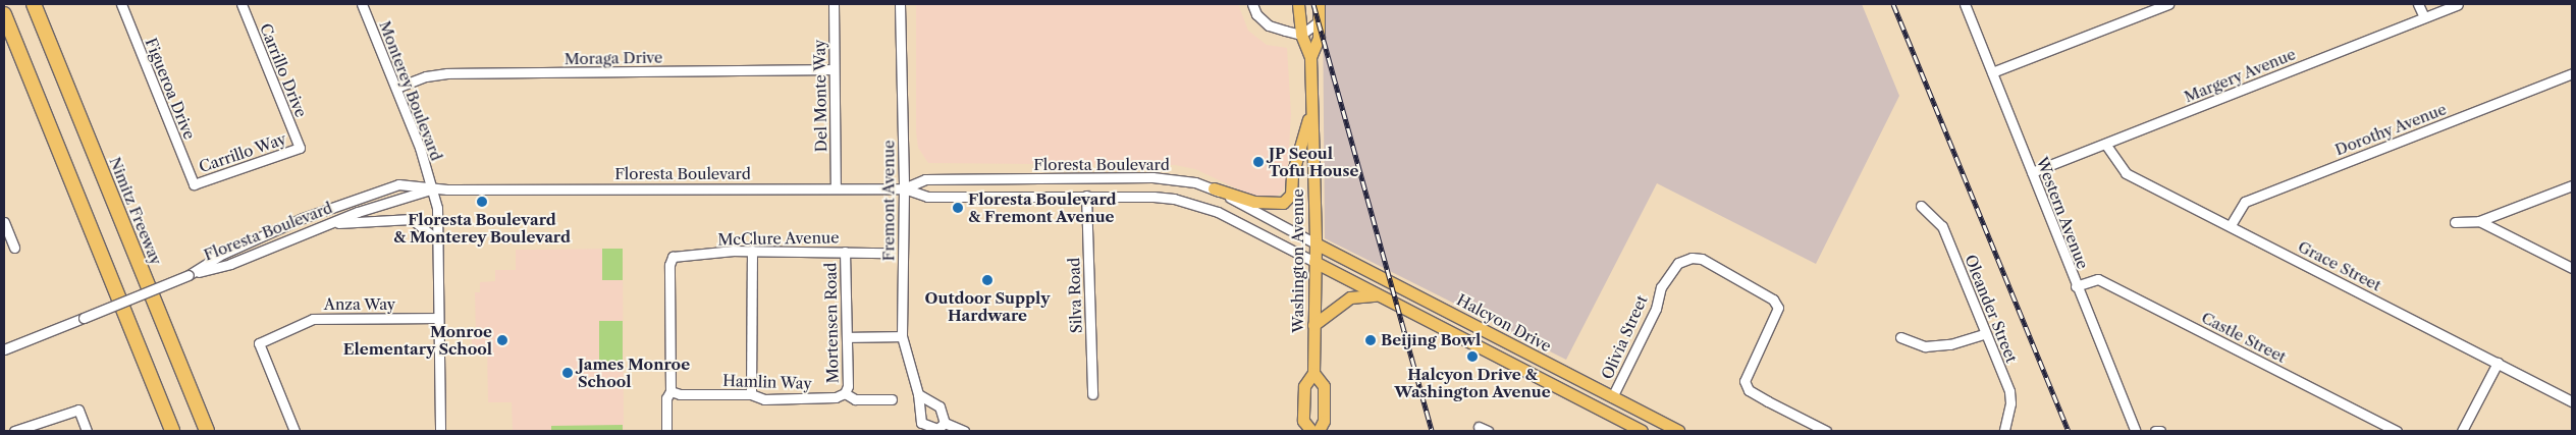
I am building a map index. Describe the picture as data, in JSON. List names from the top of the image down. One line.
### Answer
{"streets":{"highway":["Nimitz Freeway"],"main road":["Washington Avenue","Halcyon Drive"],"street":["Moraga Drive","Carrillo Drive","Margery Avenue","Figueroa Drive","Monterey Boulevard","Del Monte Way","Dorothy Avenue","Carrillo Way","Floresta Boulevard","Fremont Avenue","Western Avenue","McClure Avenue","Grace Street","Silva Road","Anza Way","Oleander Street","Mortensen Road","Olivia Street","Castle Street","Hamlin Way"]},"crossings":[["Moraga Drive","Monterey Boulevard"],["Moraga Drive","Del Monte Way"],["Carrillo Drive","Carrillo Way"],["Margery Avenue","Western Avenue"],["Margery Avenue","Grace Street"],["Figueroa Drive","Carrillo Way"],["Monterey Boulevard","Floresta Boulevard"],["Monterey Boulevard","Anza Way"],["Del Monte Way","Floresta Boulevard"],["Dorothy Avenue","Grace Street"],["Floresta Boulevard","Fremont Avenue"],["Floresta Boulevard","Washington Avenue"],["Floresta Boulevard","Silva Road"],["Floresta Boulevard","Halcyon Drive"],["Western Avenue","Castle Street"],["McClure Avenue","Mortensen Road"],["McClure Avenue","Hamlin Way"],["Washington Avenue","Halcyon Drive"],["Mortensen Road","Hamlin Way"],["Halcyon Drive","Olivia Street"]],"places":["JP Seoul Tofu House","Floresta Boulevard & Monterey Boulevard","Floresta Boulevard & Fremont Avenue","Outdoor Supply Hardware","Monroe Elementary School","Beijing Bowl","Halcyon Drive & Washington Avenue","James Monroe School"]}
